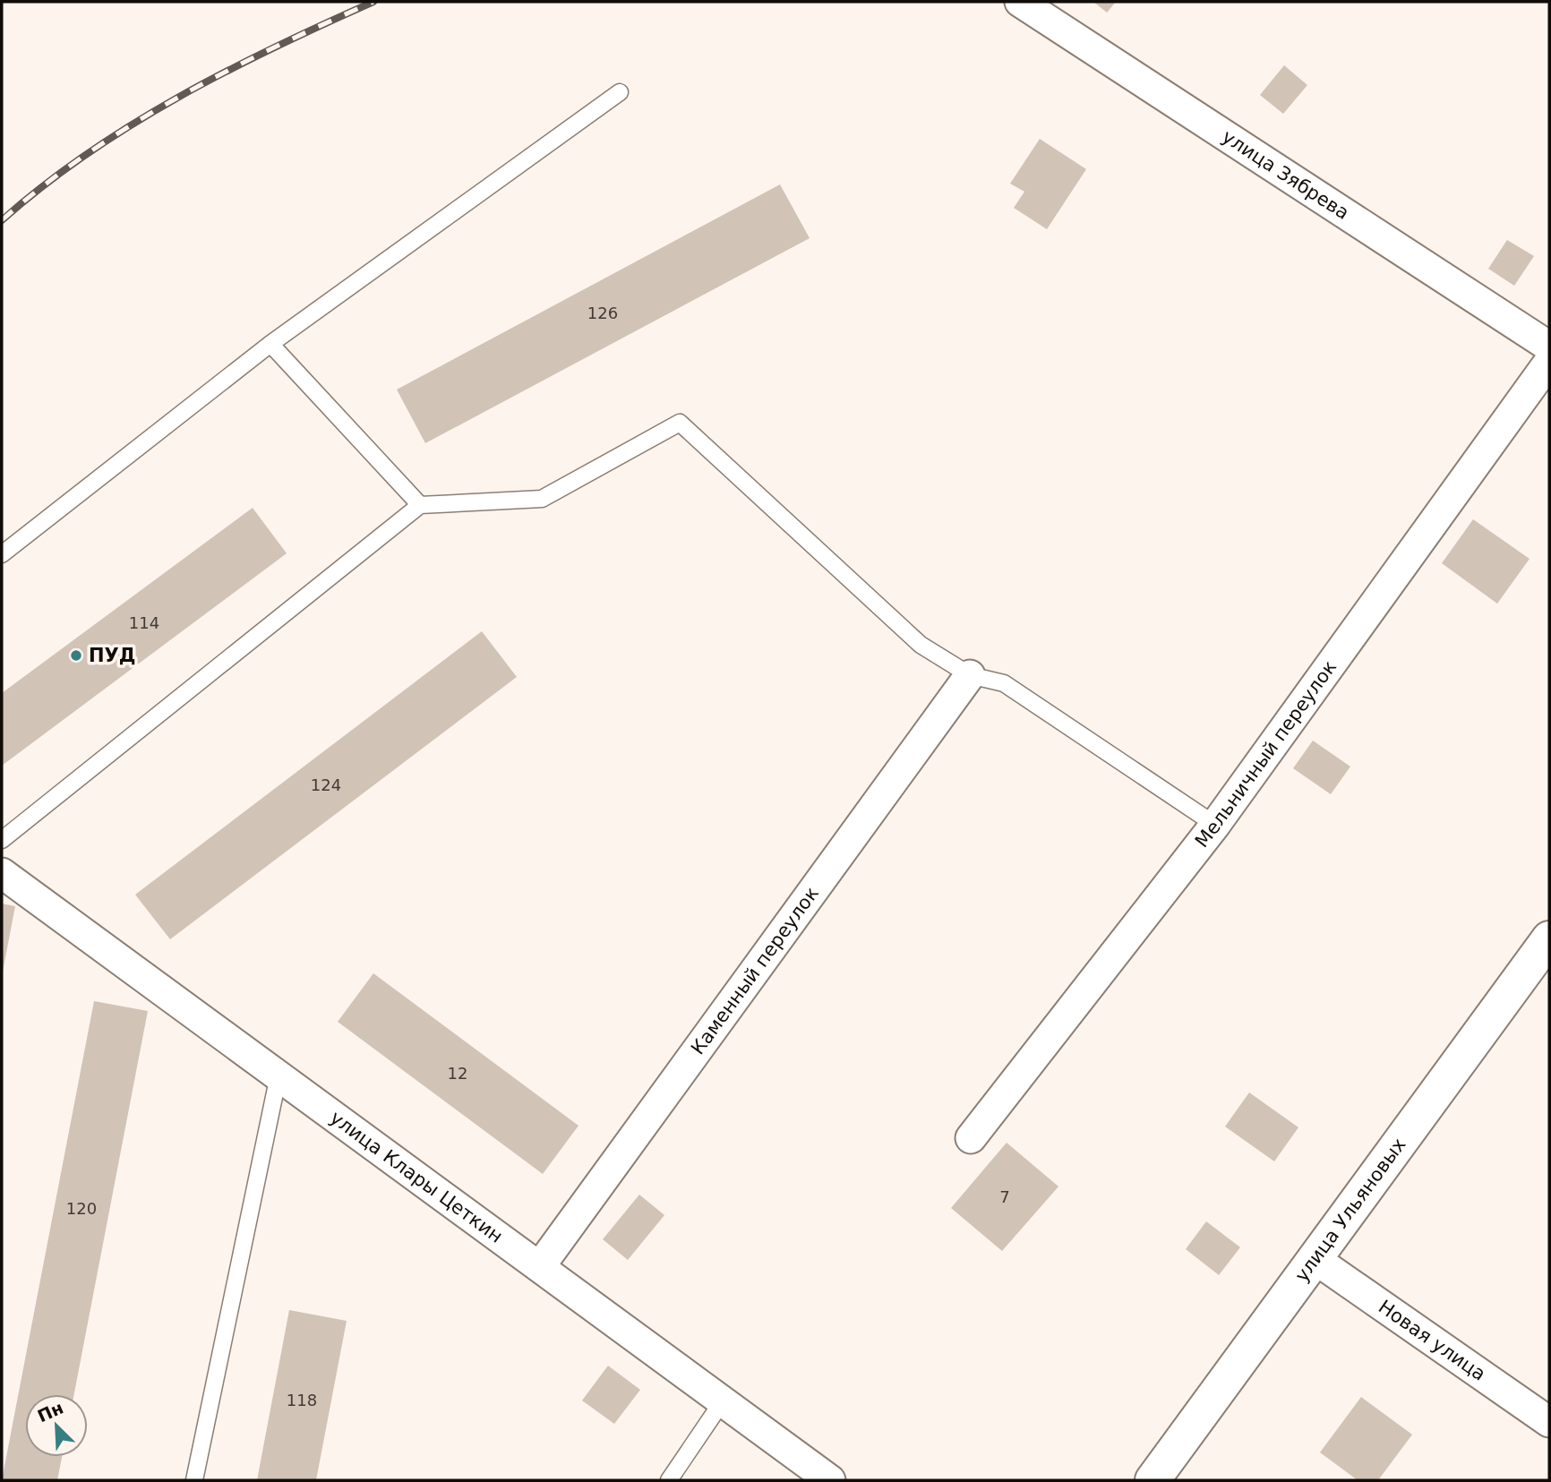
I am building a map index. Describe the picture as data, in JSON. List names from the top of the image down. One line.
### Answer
{"streets":{"street":["улица Зябрева","Мельничный переулок","Каменный переулок","улица Клары Цеткин","улица Ульяновых","Новая улица"]},"crossings":[["Каменный переулок","улица Клары Цеткин"],["улица Ульяновых","Новая улица"]],"places":["ПУД"],"house_numbers":["126","114","124","12","7","120","118"],"north":"top left"}
